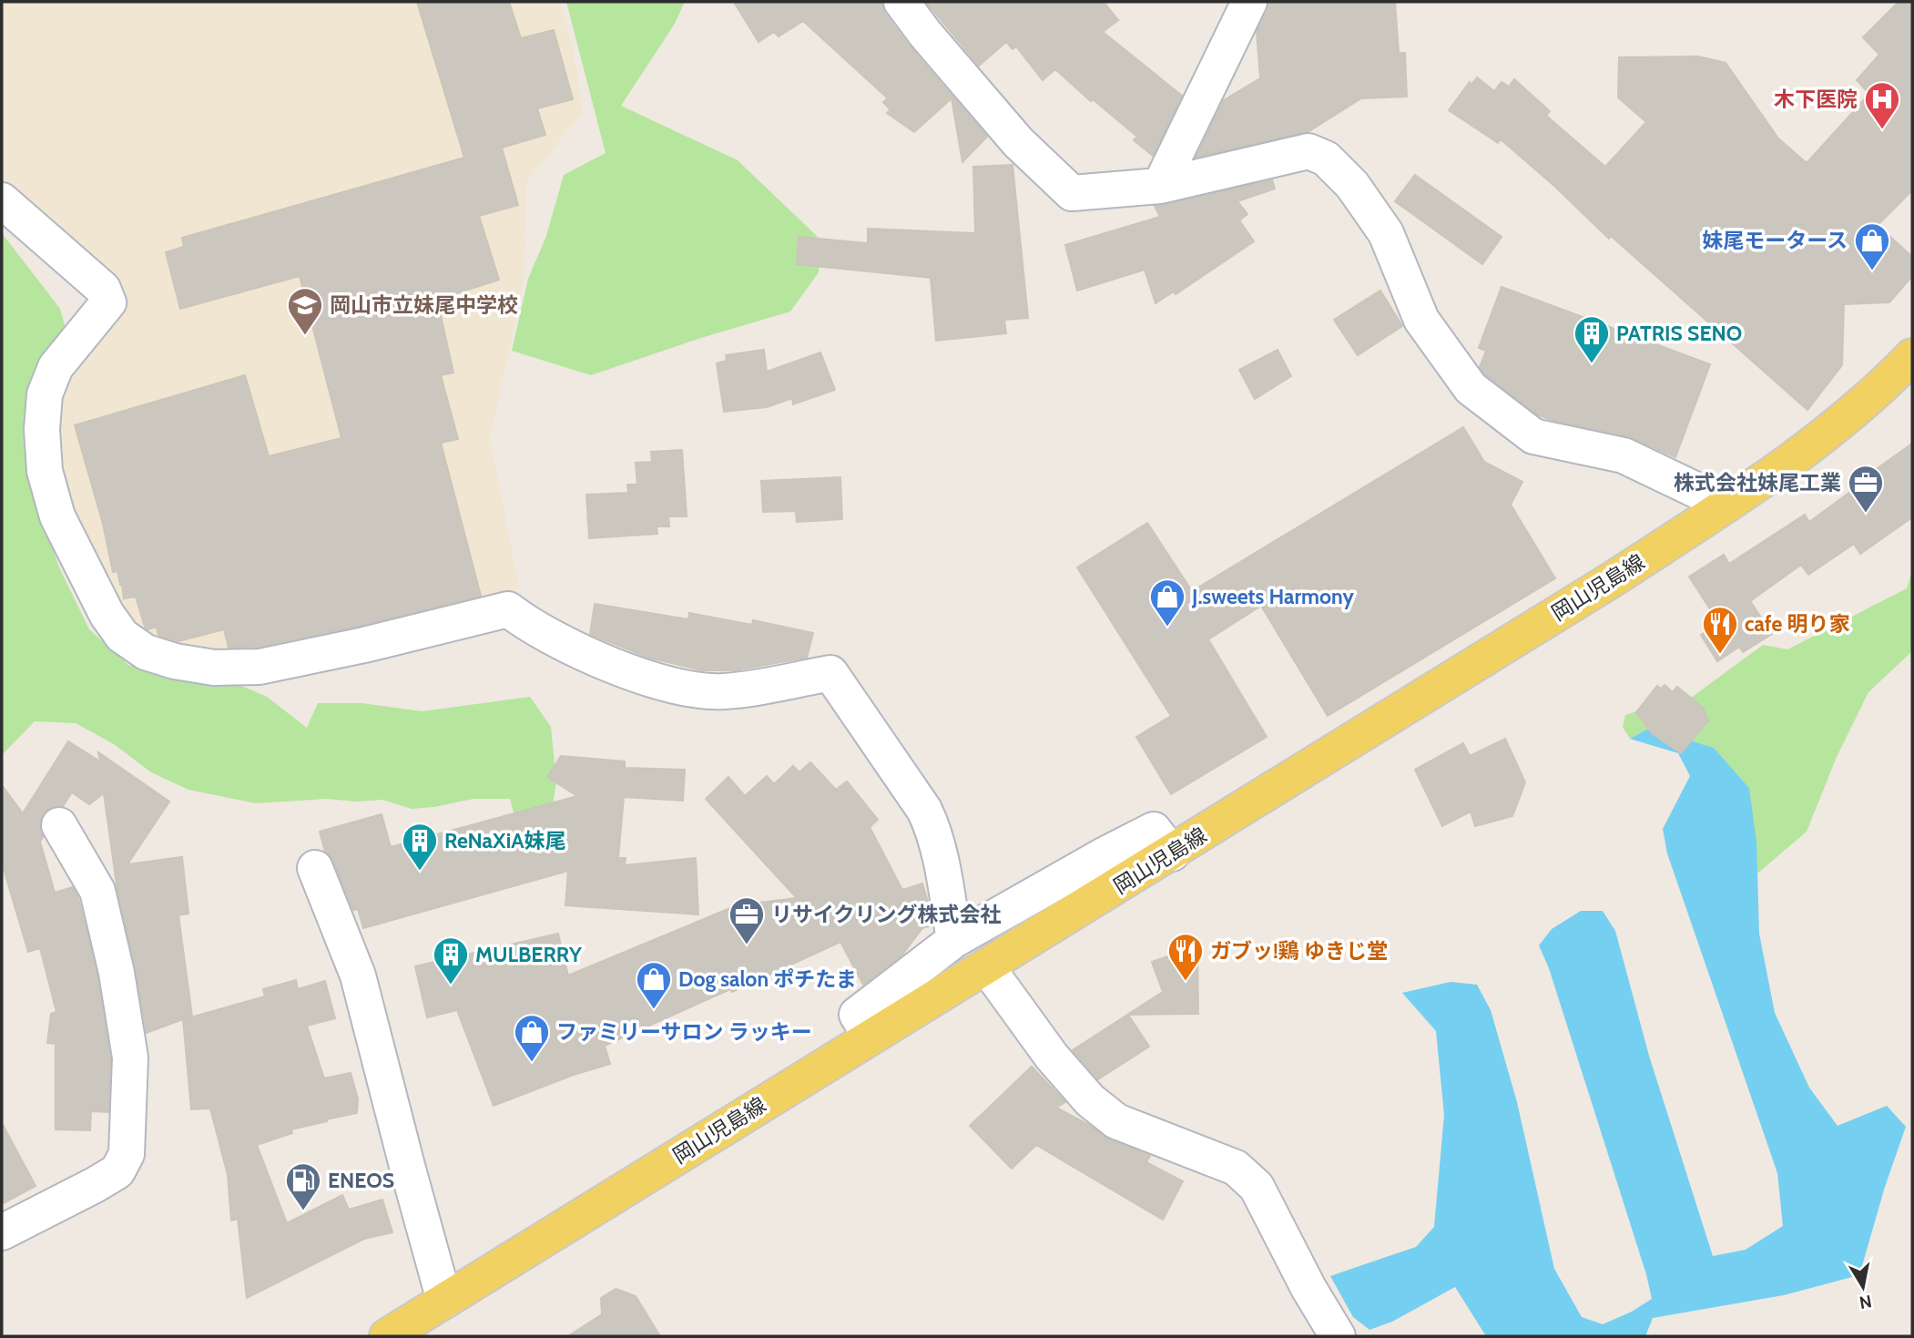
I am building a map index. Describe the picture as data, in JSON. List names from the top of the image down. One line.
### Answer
{"streets":{"main road":["岡山児島線"]},"places":{"hospital":["木下医院"],"shop":["妹尾モータース","J.sweets Harmony","Dog salon ポチたま","ファミリーサロン ラッキー"],"school or university":["岡山市立妹尾中学校"],"building":["PATRIS SENO","ReNaXiA妹尾","MULBERRY"],"office":["株式会社妹尾工業","リサイクリング株式会社"],"restaurant":["cafe 明り家","ガブッ!鶏 ゆきじ堂"],"fuel station":["ENEOS"]},"north":"bottom"}
